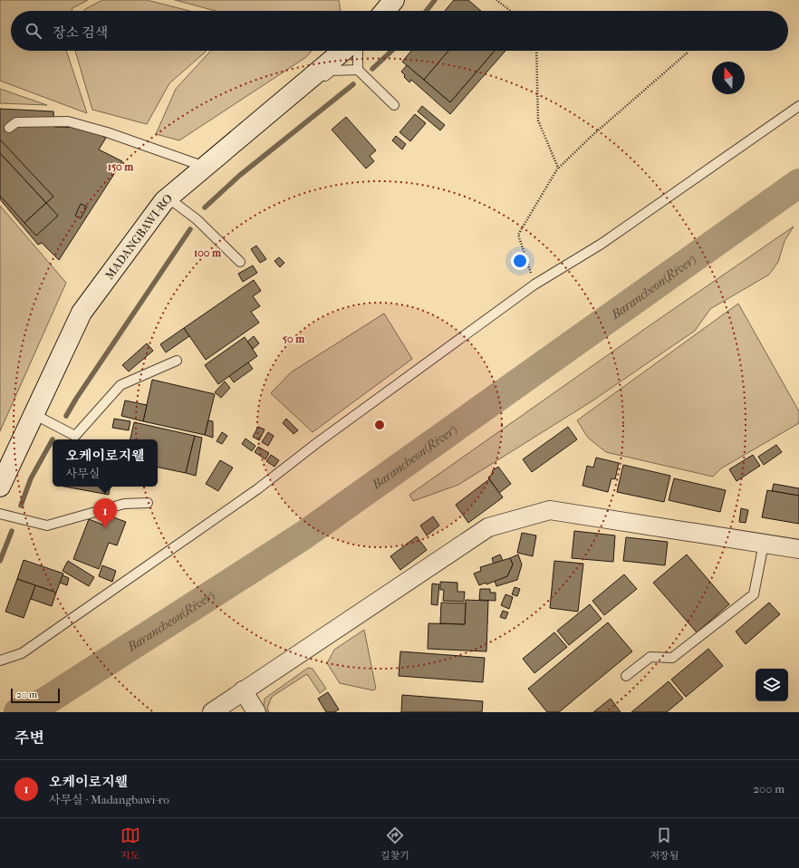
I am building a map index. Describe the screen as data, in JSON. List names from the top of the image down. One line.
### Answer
{"streets":{"main road":["MADANGBAWI-RO"]},"water":["Barancheon(River)"],"scale_bar":"20 m","north":"top","page":{"search":"장소 검색","popup":["오케이로지웰","사무실"],"pins":"1","scale":"20 m","heading":"주변","list":[{"mark":"1","name":"오케이로지웰","note":"사무실 · Madangbawi-ro","value":"200 m"}],"nav":["지도","길찾기","저장됨"]},"rings":["150 m","100 m","50 m"]}
